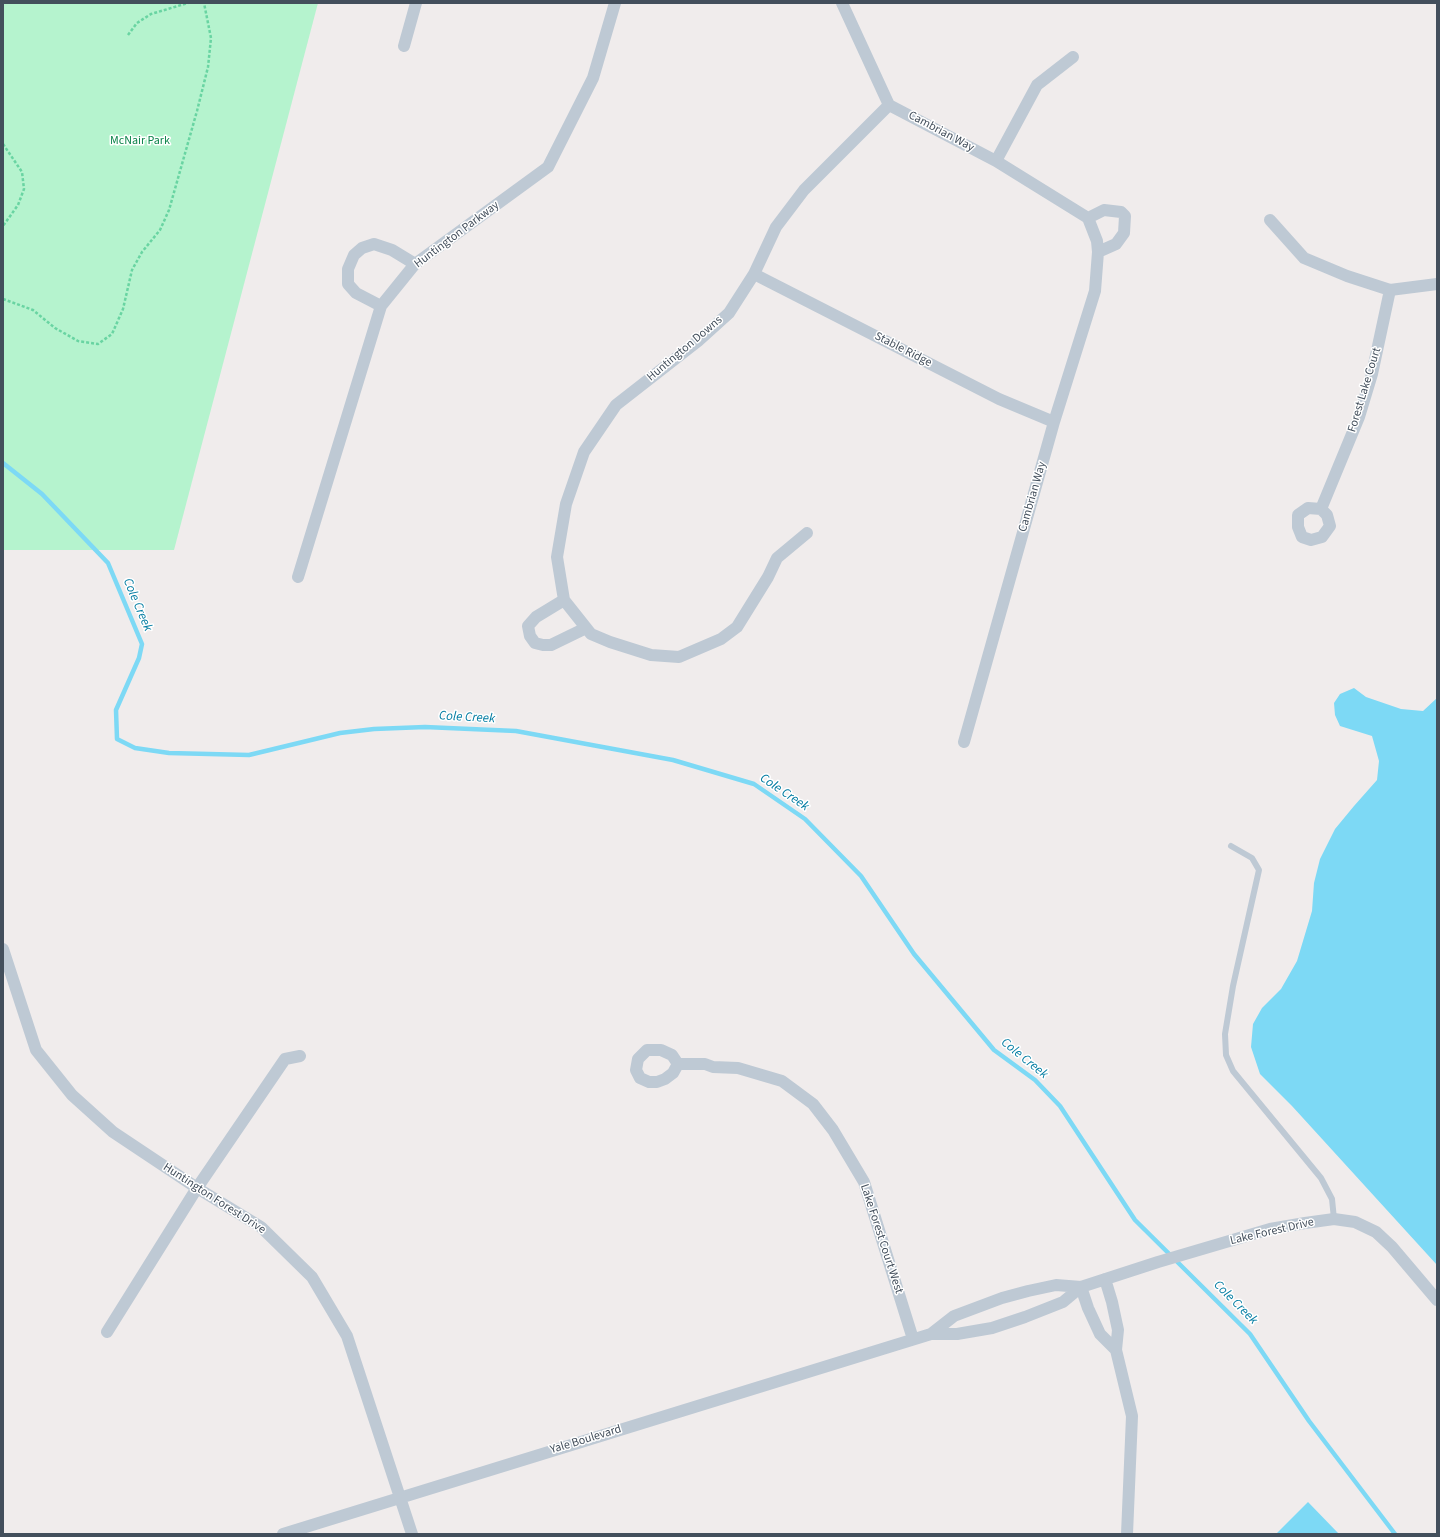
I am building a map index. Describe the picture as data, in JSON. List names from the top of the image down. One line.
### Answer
{"streets":{"street":["Cambrian Way","Huntington Parkway","Huntington Downs","Stable Ridge","Forest Lake Court","Huntington Forest Drive","Lake Forest Drive","Lake Forest Court West","Yale Boulevard"]},"crossings":[["Cambrian Way","Huntington Downs"],["Cambrian Way","Stable Ridge"],["Huntington Downs","Stable Ridge"],["Huntington Forest Drive","Yale Boulevard"],["Lake Forest Drive","Lake Forest Court West"],["Lake Forest Drive","Yale Boulevard"]],"water":["Cole Creek"],"parks":["McNair Park"]}
